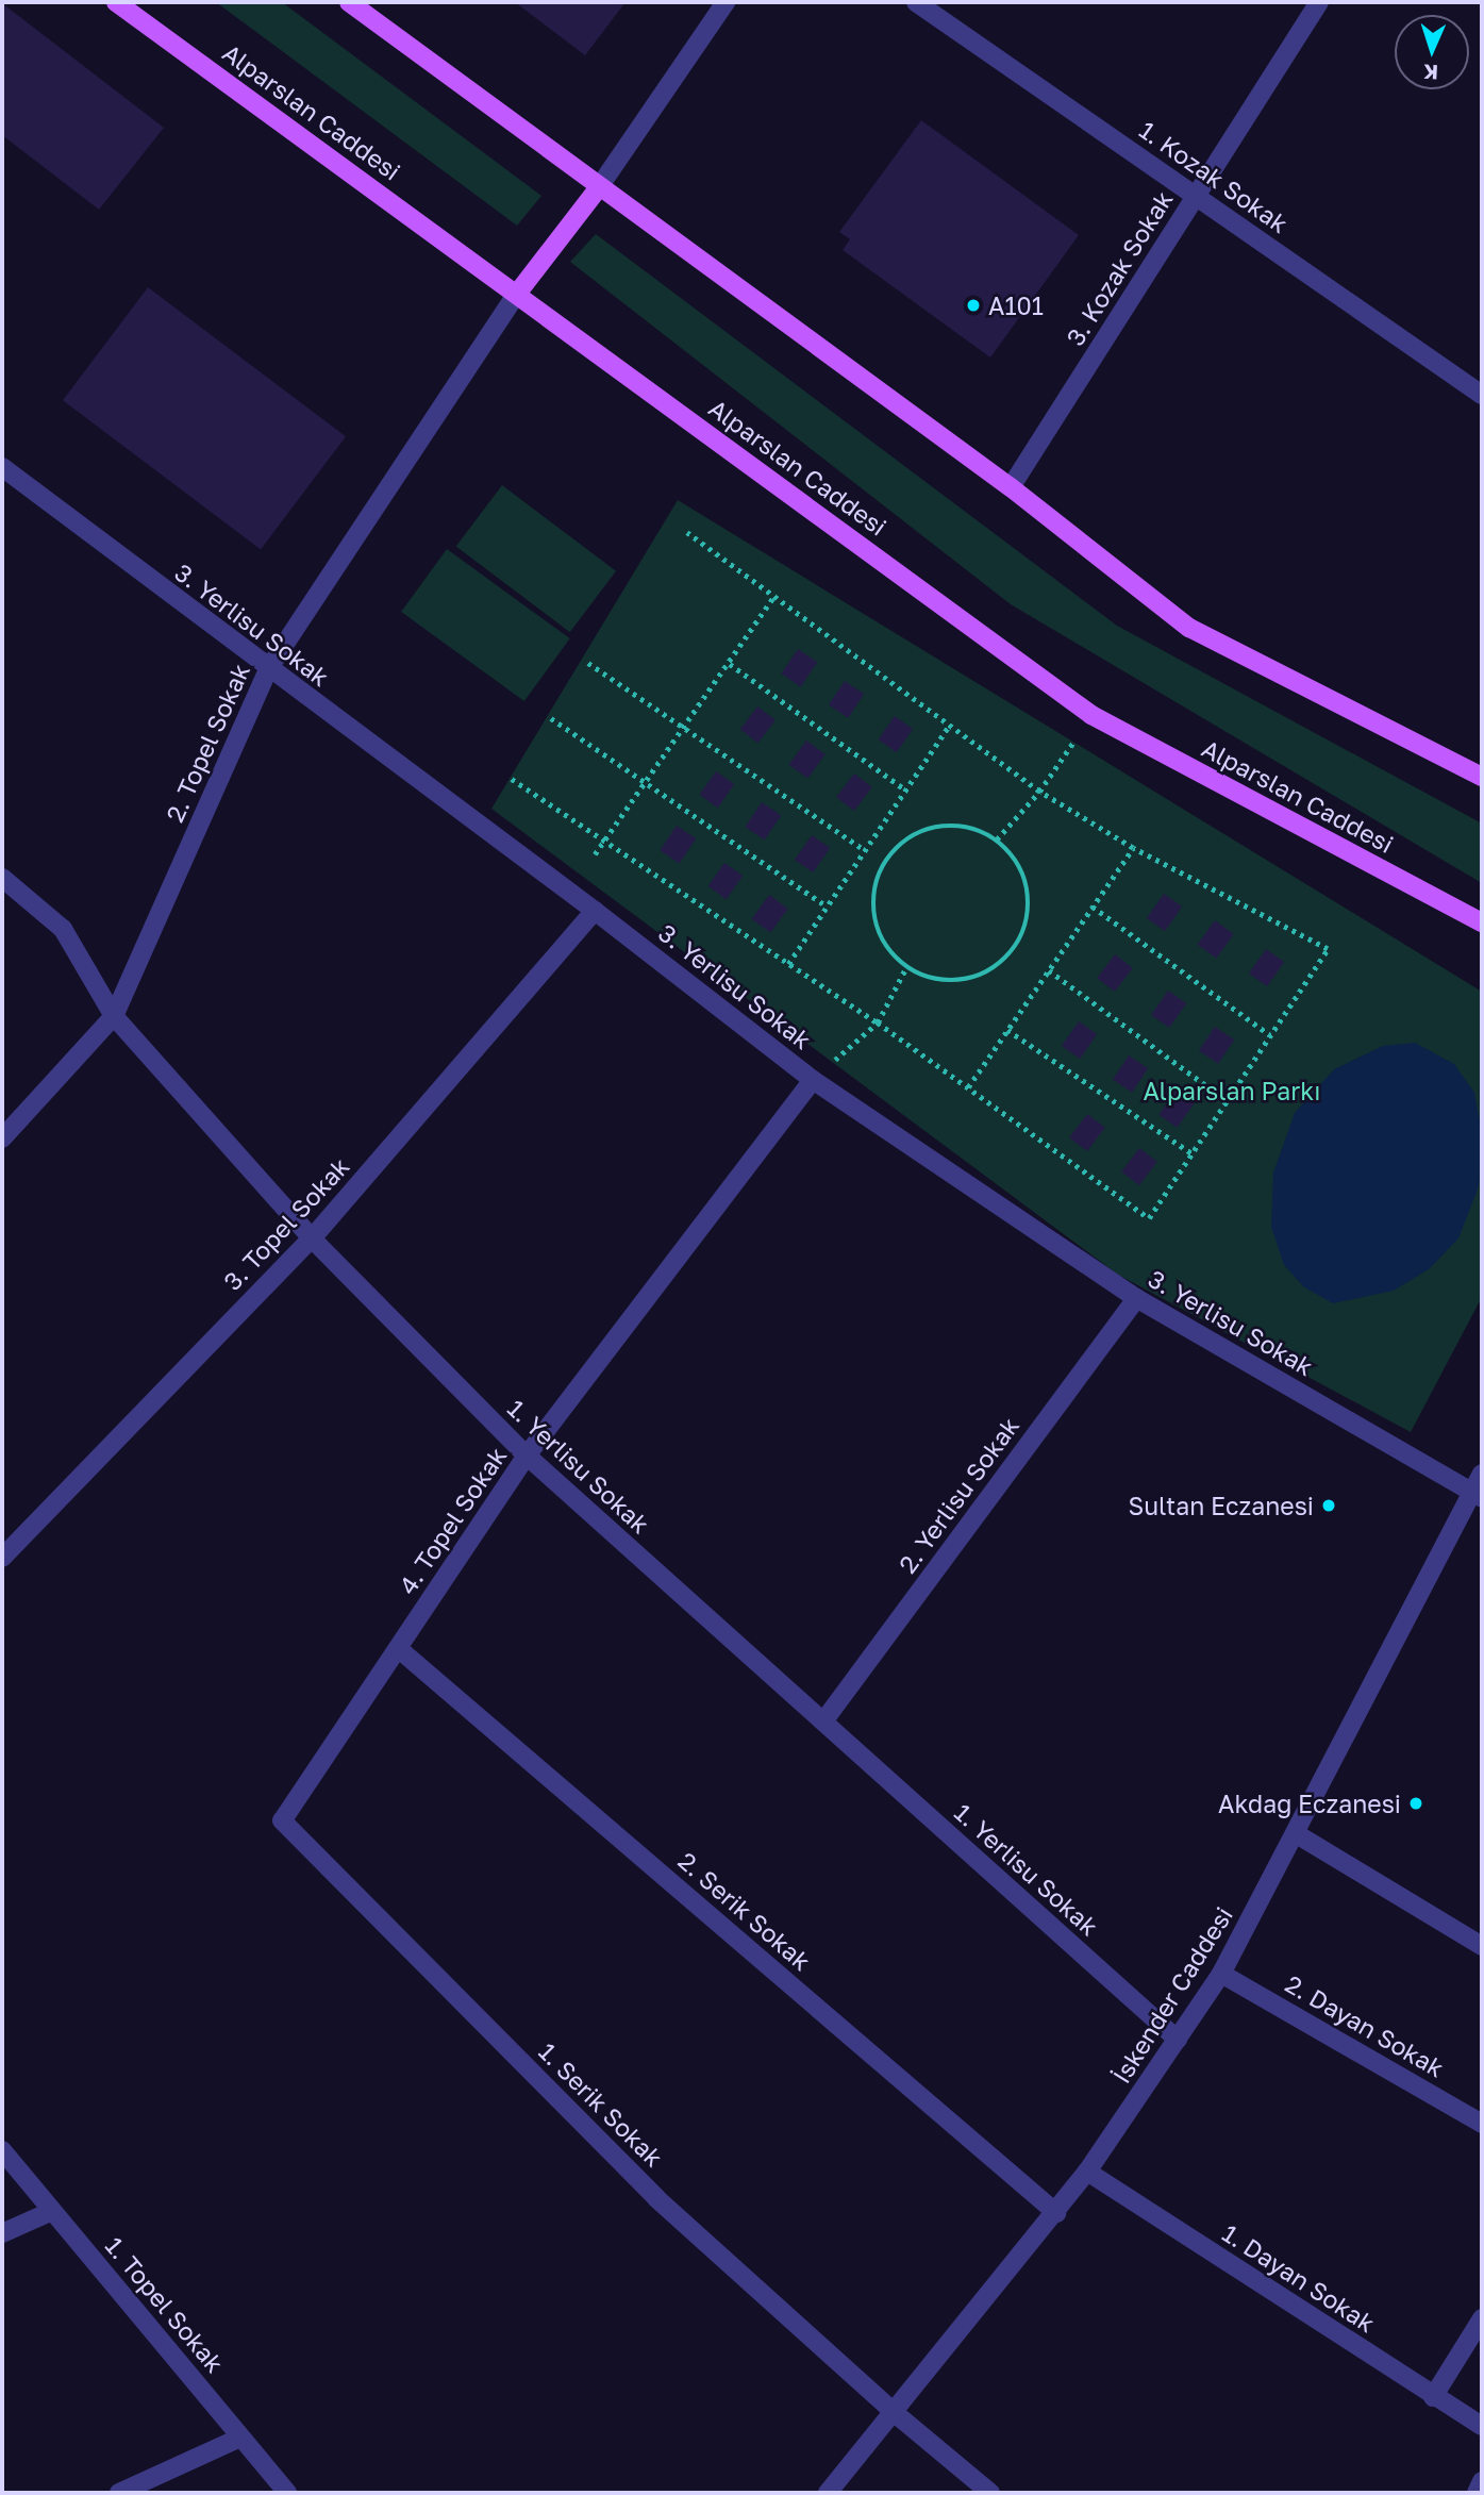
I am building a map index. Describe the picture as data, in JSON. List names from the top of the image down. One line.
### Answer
{"streets":{"main road":["Alparslan Caddesi"],"street":["1. Kozak Sokak","3. Kozak Sokak","3. Yerlisu Sokak","2. Topel Sokak","3. Topel Sokak","1. Yerlisu Sokak","2. Yerlisu Sokak","4. Topel Sokak","2. Serik Sokak","İskender Caddesi","2. Dayan Sokak","1. Serik Sokak","1. Dayan Sokak","1. Topel Sokak"]},"crossings":[["Alparslan Caddesi","2. Topel Sokak"],["1. Kozak Sokak","3. Kozak Sokak"],["3. Yerlisu Sokak","2. Topel Sokak"],["3. Yerlisu Sokak","3. Topel Sokak"],["3. Yerlisu Sokak","2. Yerlisu Sokak"],["3. Yerlisu Sokak","4. Topel Sokak"],["3. Yerlisu Sokak","İskender Caddesi"],["2. Topel Sokak","1. Yerlisu Sokak"],["3. Topel Sokak","1. Yerlisu Sokak"],["1. Yerlisu Sokak","2. Yerlisu Sokak"],["1. Yerlisu Sokak","4. Topel Sokak"],["1. Yerlisu Sokak","İskender Caddesi"],["4. Topel Sokak","2. Serik Sokak"],["4. Topel Sokak","1. Serik Sokak"],["2. Serik Sokak","İskender Caddesi"],["İskender Caddesi","2. Dayan Sokak"],["İskender Caddesi","1. Serik Sokak"],["İskender Caddesi","1. Dayan Sokak"]],"parks":["Alparslan Parkı"],"places":["A101","Sultan Eczanesi","Akdağ Eczanesi"],"north":"bottom"}
